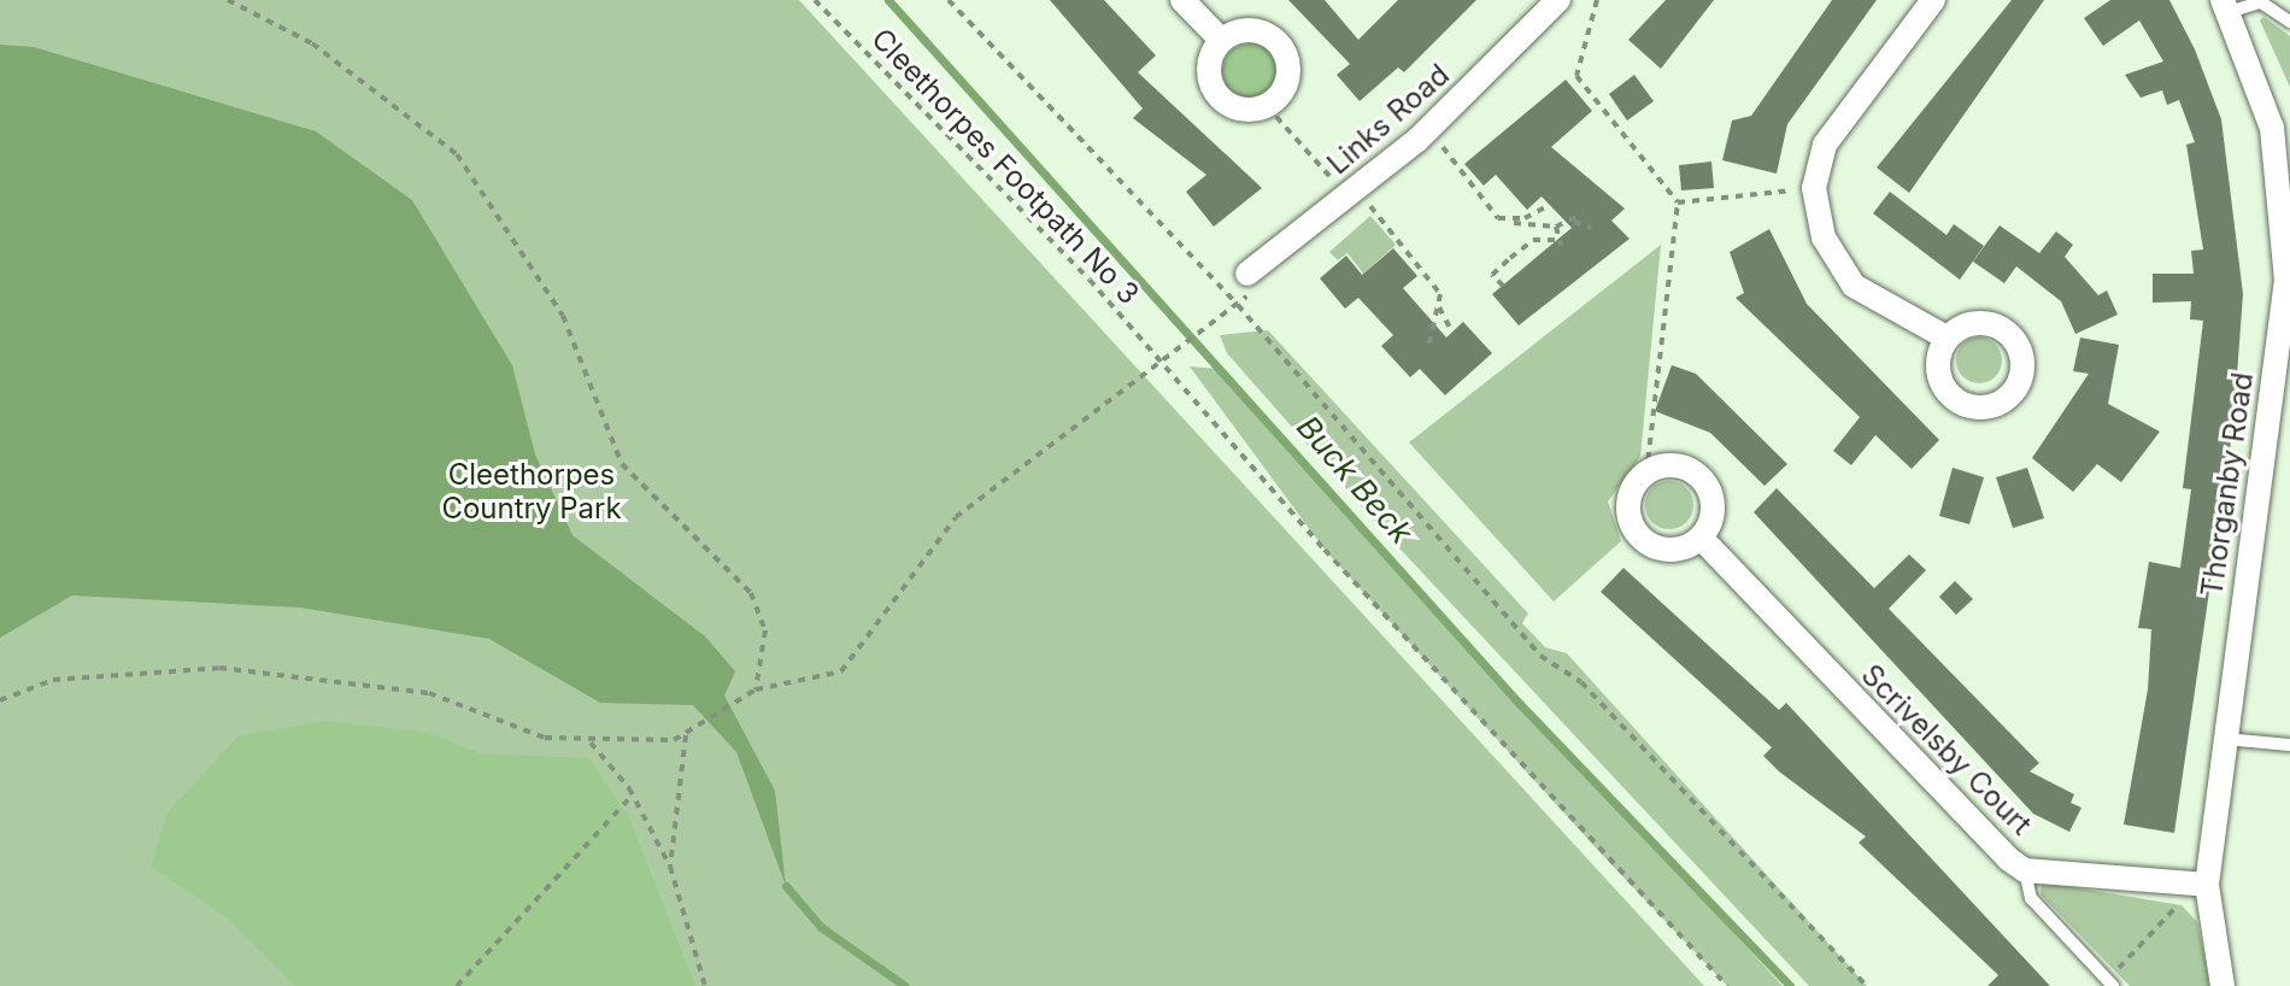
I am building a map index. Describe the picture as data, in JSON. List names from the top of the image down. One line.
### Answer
{"streets":{"street":["Links Road","Thorganby Road","Scrivelsby Court"],"path":["Cleethorpes Footpath No 3"]},"crossings":[["Thorganby Road","Scrivelsby Court"]],"water":["Buck Beck"],"parks":["Cleethorpes Country Park"]}
